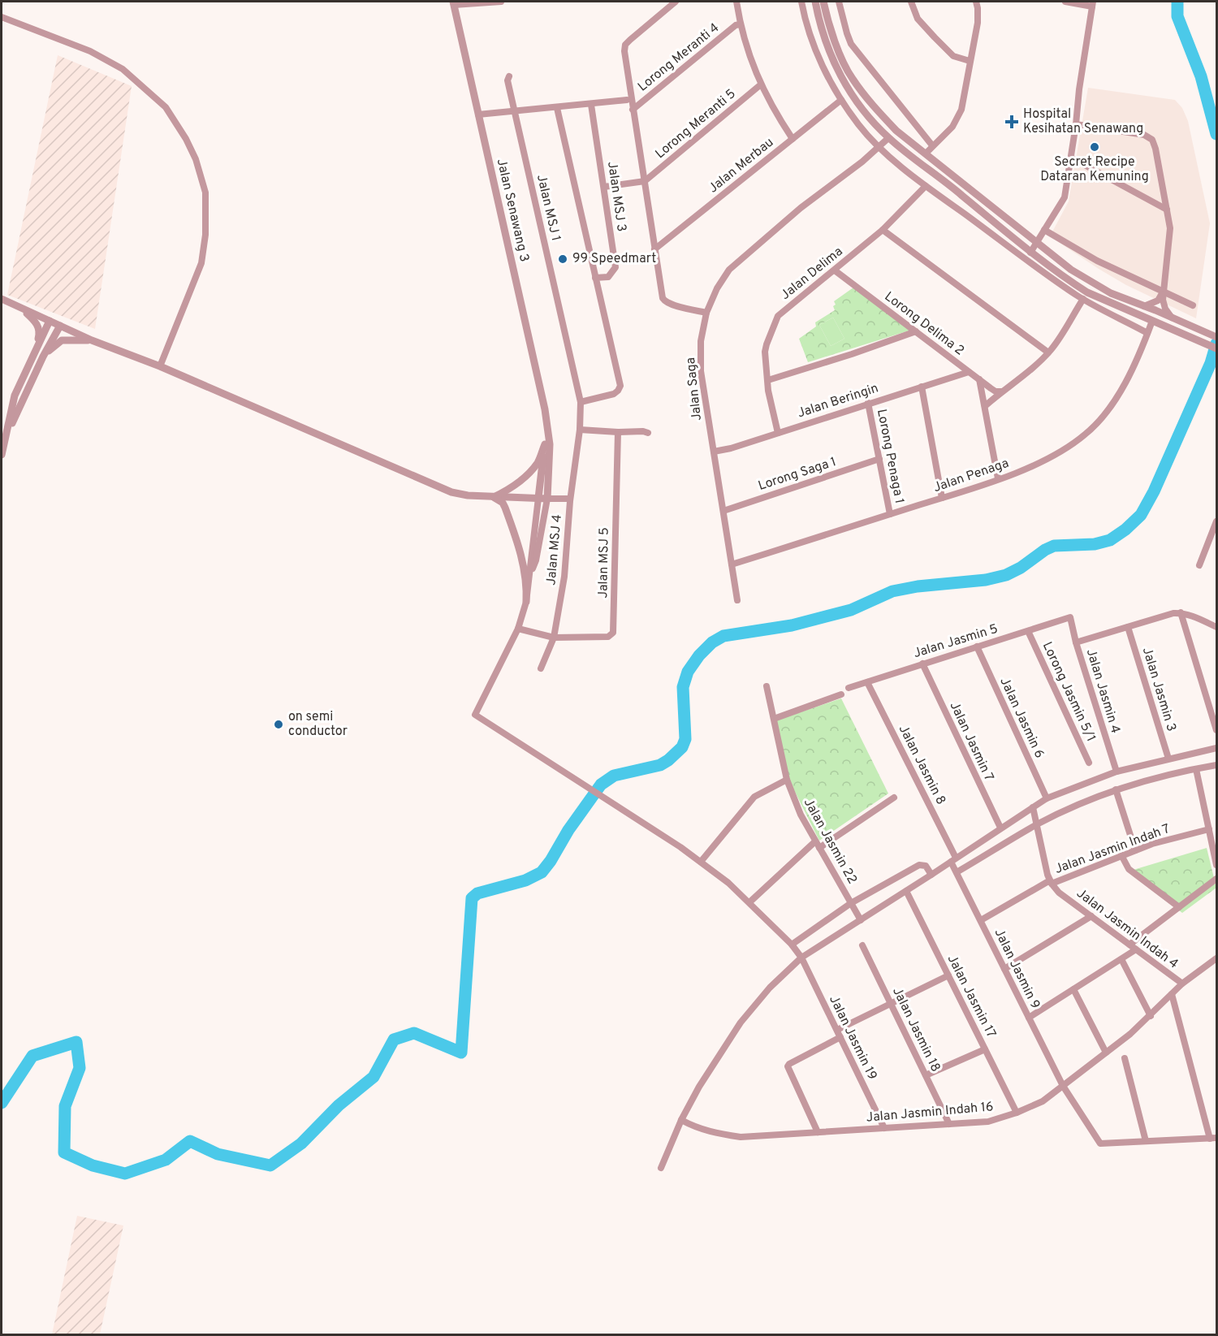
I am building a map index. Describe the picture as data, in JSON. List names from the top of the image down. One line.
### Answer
{"streets":{"street":["Lorong Meranti 4","Lorong Meranti 5","Jalan Merbau","Jalan MSJ 3","Jalan MSJ 1","Jalan Senawang 3","Jalan Delima","Lorong Delima 2","Jalan Saga","Jalan Beringin","Lorong Penaga 1","Lorong Saga 1","Jalan Penaga","Jalan MSJ 4","Jalan MSJ 5","Jalan Jasmin 5","Jalan Jasmin 3","Jalan Jasmin 4","Lorong Jasmin 5/1","Jalan Jasmin 6","Jalan Jasmin 7","Jalan Jasmin 8","Jalan Jasmin 22","Jalan Jasmin Indah 7","Jalan Jasmin Indah 4","Jalan Jasmin 9","Jalan Jasmin 17","Jalan Jasmin 18","Jalan Jasmin 19","Jalan Jasmin Indah 16"]},"crossings":[["Jalan MSJ 1","Jalan MSJ 4"],["Jalan Delima","Lorong Delima 2"],["Jalan Delima","Jalan Beringin"],["Lorong Delima 2","Jalan Beringin"],["Jalan Saga","Jalan Beringin"],["Jalan Saga","Lorong Saga 1"],["Jalan Saga","Jalan Penaga"],["Jalan Beringin","Lorong Penaga 1"],["Lorong Penaga 1","Lorong Saga 1"],["Lorong Penaga 1","Jalan Penaga"],["Jalan MSJ 4","Jalan MSJ 5"],["Jalan Jasmin 5","Jalan Jasmin 4"],["Jalan Jasmin 5","Lorong Jasmin 5/1"],["Jalan Jasmin 5","Jalan Jasmin 6"],["Jalan Jasmin 5","Jalan Jasmin 7"],["Jalan Jasmin 5","Jalan Jasmin 8"],["Jalan Jasmin 8","Jalan Jasmin 9"],["Jalan Jasmin Indah 7","Jalan Jasmin Indah 4"],["Jalan Jasmin Indah 7","Jalan Jasmin 9"],["Jalan Jasmin Indah 4","Jalan Jasmin Indah 16"],["Jalan Jasmin 9","Jalan Jasmin Indah 16"],["Jalan Jasmin 17","Jalan Jasmin Indah 16"],["Jalan Jasmin 18","Jalan Jasmin Indah 16"],["Jalan Jasmin 19","Jalan Jasmin Indah 16"]],"places":{"health":["Hospital Kesihatan Senawang"],"other":["Secret Recipe Dataran Kemuning","99 Speedmart","on semi conductor"]}}
